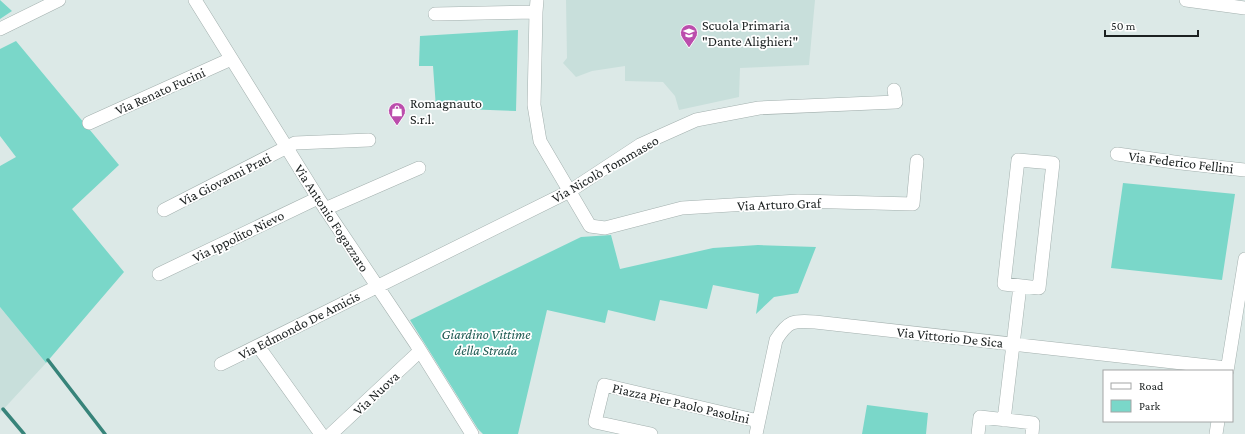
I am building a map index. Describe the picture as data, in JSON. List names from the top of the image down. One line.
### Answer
{"streets":{"street":["Via Renato Fucini","Via Federico Fellini","Via Nicolò Tommaseo","Via Giovanni Prati","Via Arturo Graf","Via Antonio Fogazzaro","Via Ippolito Nievo","Via Edmondo De Amicis","Via Vittorio De Sica","Via Nuova","Piazza Pier Paolo Pasolini"]},"crossings":[["Via Renato Fucini","Via Antonio Fogazzaro"],["Via Nicolò Tommaseo","Via Arturo Graf"],["Via Nicolò Tommaseo","Via Antonio Fogazzaro"],["Via Nicolò Tommaseo","Via Edmondo De Amicis"],["Via Giovanni Prati","Via Antonio Fogazzaro"],["Via Antonio Fogazzaro","Via Ippolito Nievo"],["Via Antonio Fogazzaro","Via Edmondo De Amicis"],["Via Antonio Fogazzaro","Via Nuova"],["Via Vittorio De Sica","Piazza Pier Paolo Pasolini"]],"parks":["Giardino Vittime della Strada"],"places":{"school or university":["Scuola Primaria \"Dante Alighieri\""],"shop":["Romagnauto S.r.l."]},"legend":["Road","Park"],"scale_bar":"50 m"}
